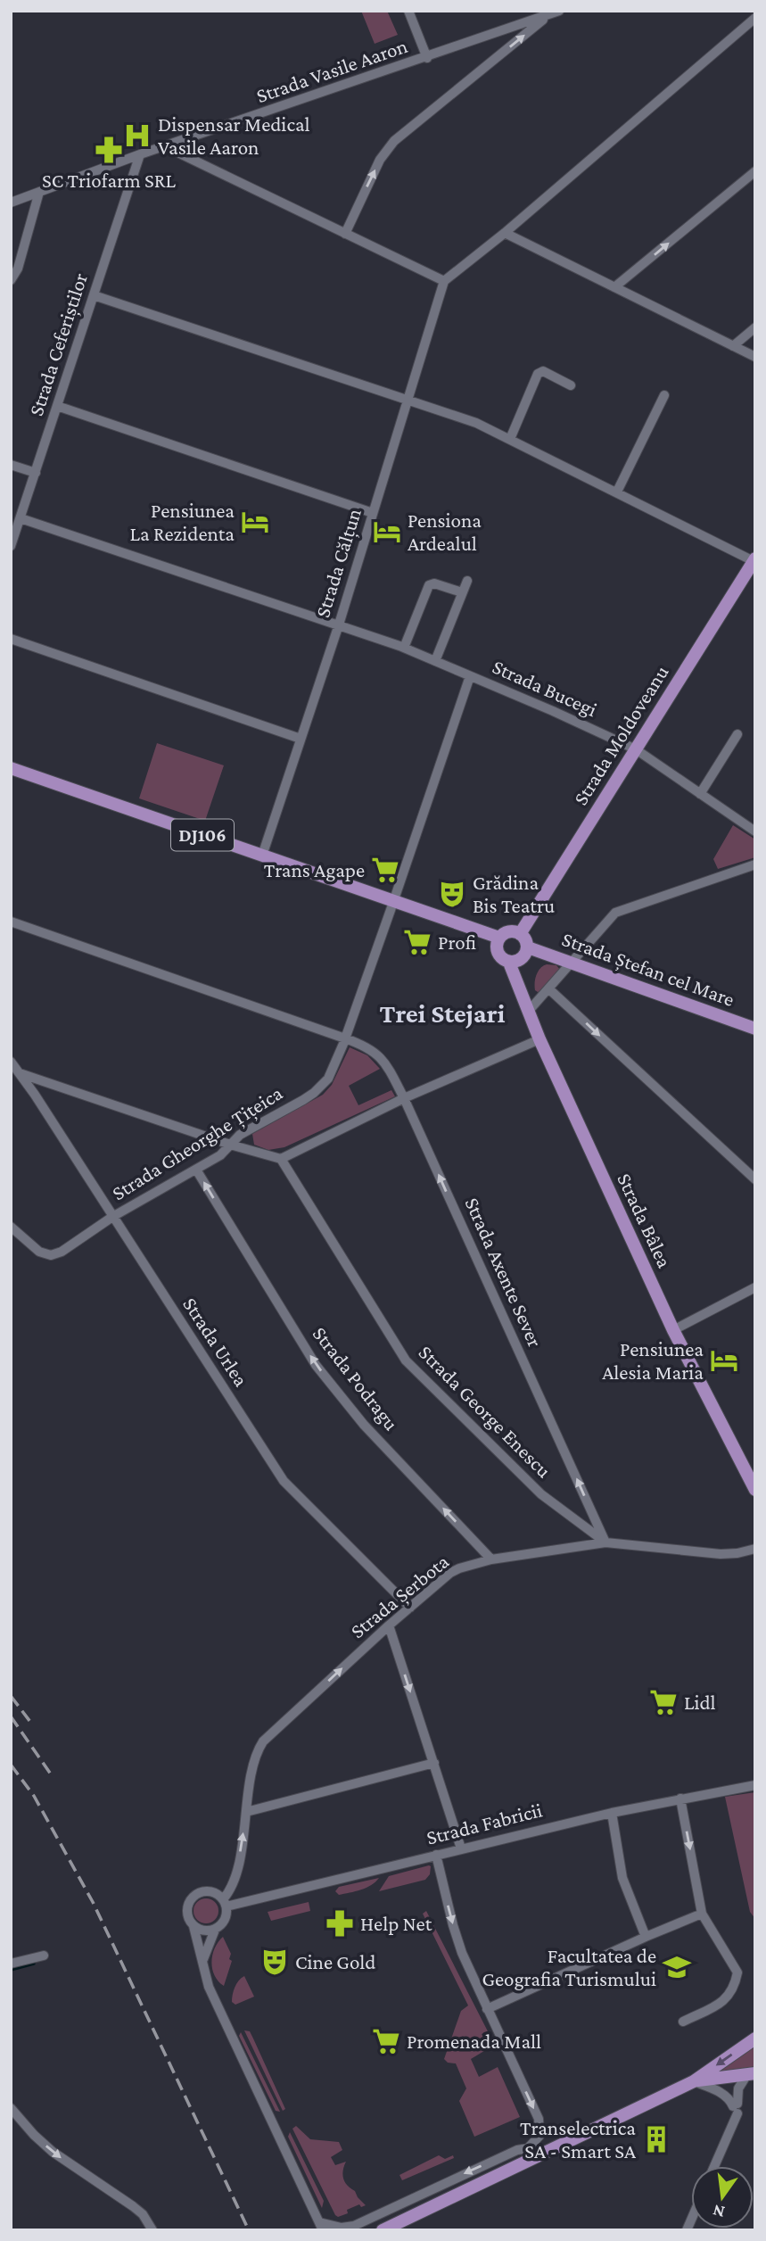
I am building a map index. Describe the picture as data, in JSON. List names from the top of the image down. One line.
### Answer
{"streets":{"main road":["Strada Moldoveanu","DJ106","Strada Ștefan cel Mare","Strada Bâlea"],"street":["Strada Vasile Aaron","Strada Ceferiștilor","Strada Călțun","Strada Bucegi","Strada Gheorghe Țițeica","Strada Axente Sever","Strada Urlea","Strada Podragu","Strada George Enescu","Strada Șerbota","Strada Fabricii"]},"crossings":[["Strada Vasile Aaron","Strada Ceferiștilor"],["Strada Ceferiștilor","Strada Bucegi"],["Strada Călțun","Strada Bucegi"],["Strada Călțun","DJ106"],["Strada Bucegi","Strada Moldoveanu"],["Strada Bucegi","Strada Gheorghe Țițeica"],["Strada Moldoveanu","DJ106"],["Strada Moldoveanu","Strada Ștefan cel Mare"],["Strada Moldoveanu","Strada Bâlea"],["DJ106","Strada Ștefan cel Mare"],["DJ106","Strada Gheorghe Țițeica"],["DJ106","Strada Bâlea"],["Strada Ștefan cel Mare","Strada Bâlea"],["Strada Gheorghe Țițeica","Strada Axente Sever"],["Strada Gheorghe Țițeica","Strada Urlea"],["Strada Gheorghe Țițeica","Strada Podragu"],["Strada Axente Sever","Strada George Enescu"],["Strada Axente Sever","Strada Șerbota"],["Strada Urlea","Strada Șerbota"],["Strada Podragu","Strada Șerbota"],["Strada George Enescu","Strada Șerbota"],["Strada Șerbota","Strada Fabricii"]],"one_way":["Strada Axente Sever","Strada Podragu","Strada Șerbota"],"districts":["Trei Stejari"],"places":{"hospital":["Dispensar Medical Vasile Aaron"],"pharmacy":["SC Triofarm SRL","Help Net"],"hotel":["Pensiunea La Rezidenta","Pensiona Ardealul","Pensiunea Alesia Maria"],"supermarket":["Trans Agape","Profi","Lidl","Promenada Mall"],"theatre":["Grădina Bis Teatru","Cine Gold"],"school or university":["Facultatea de Geografia Turismului"],"building":["Transelectrica SA - Smart SA"]},"north":"bottom"}
